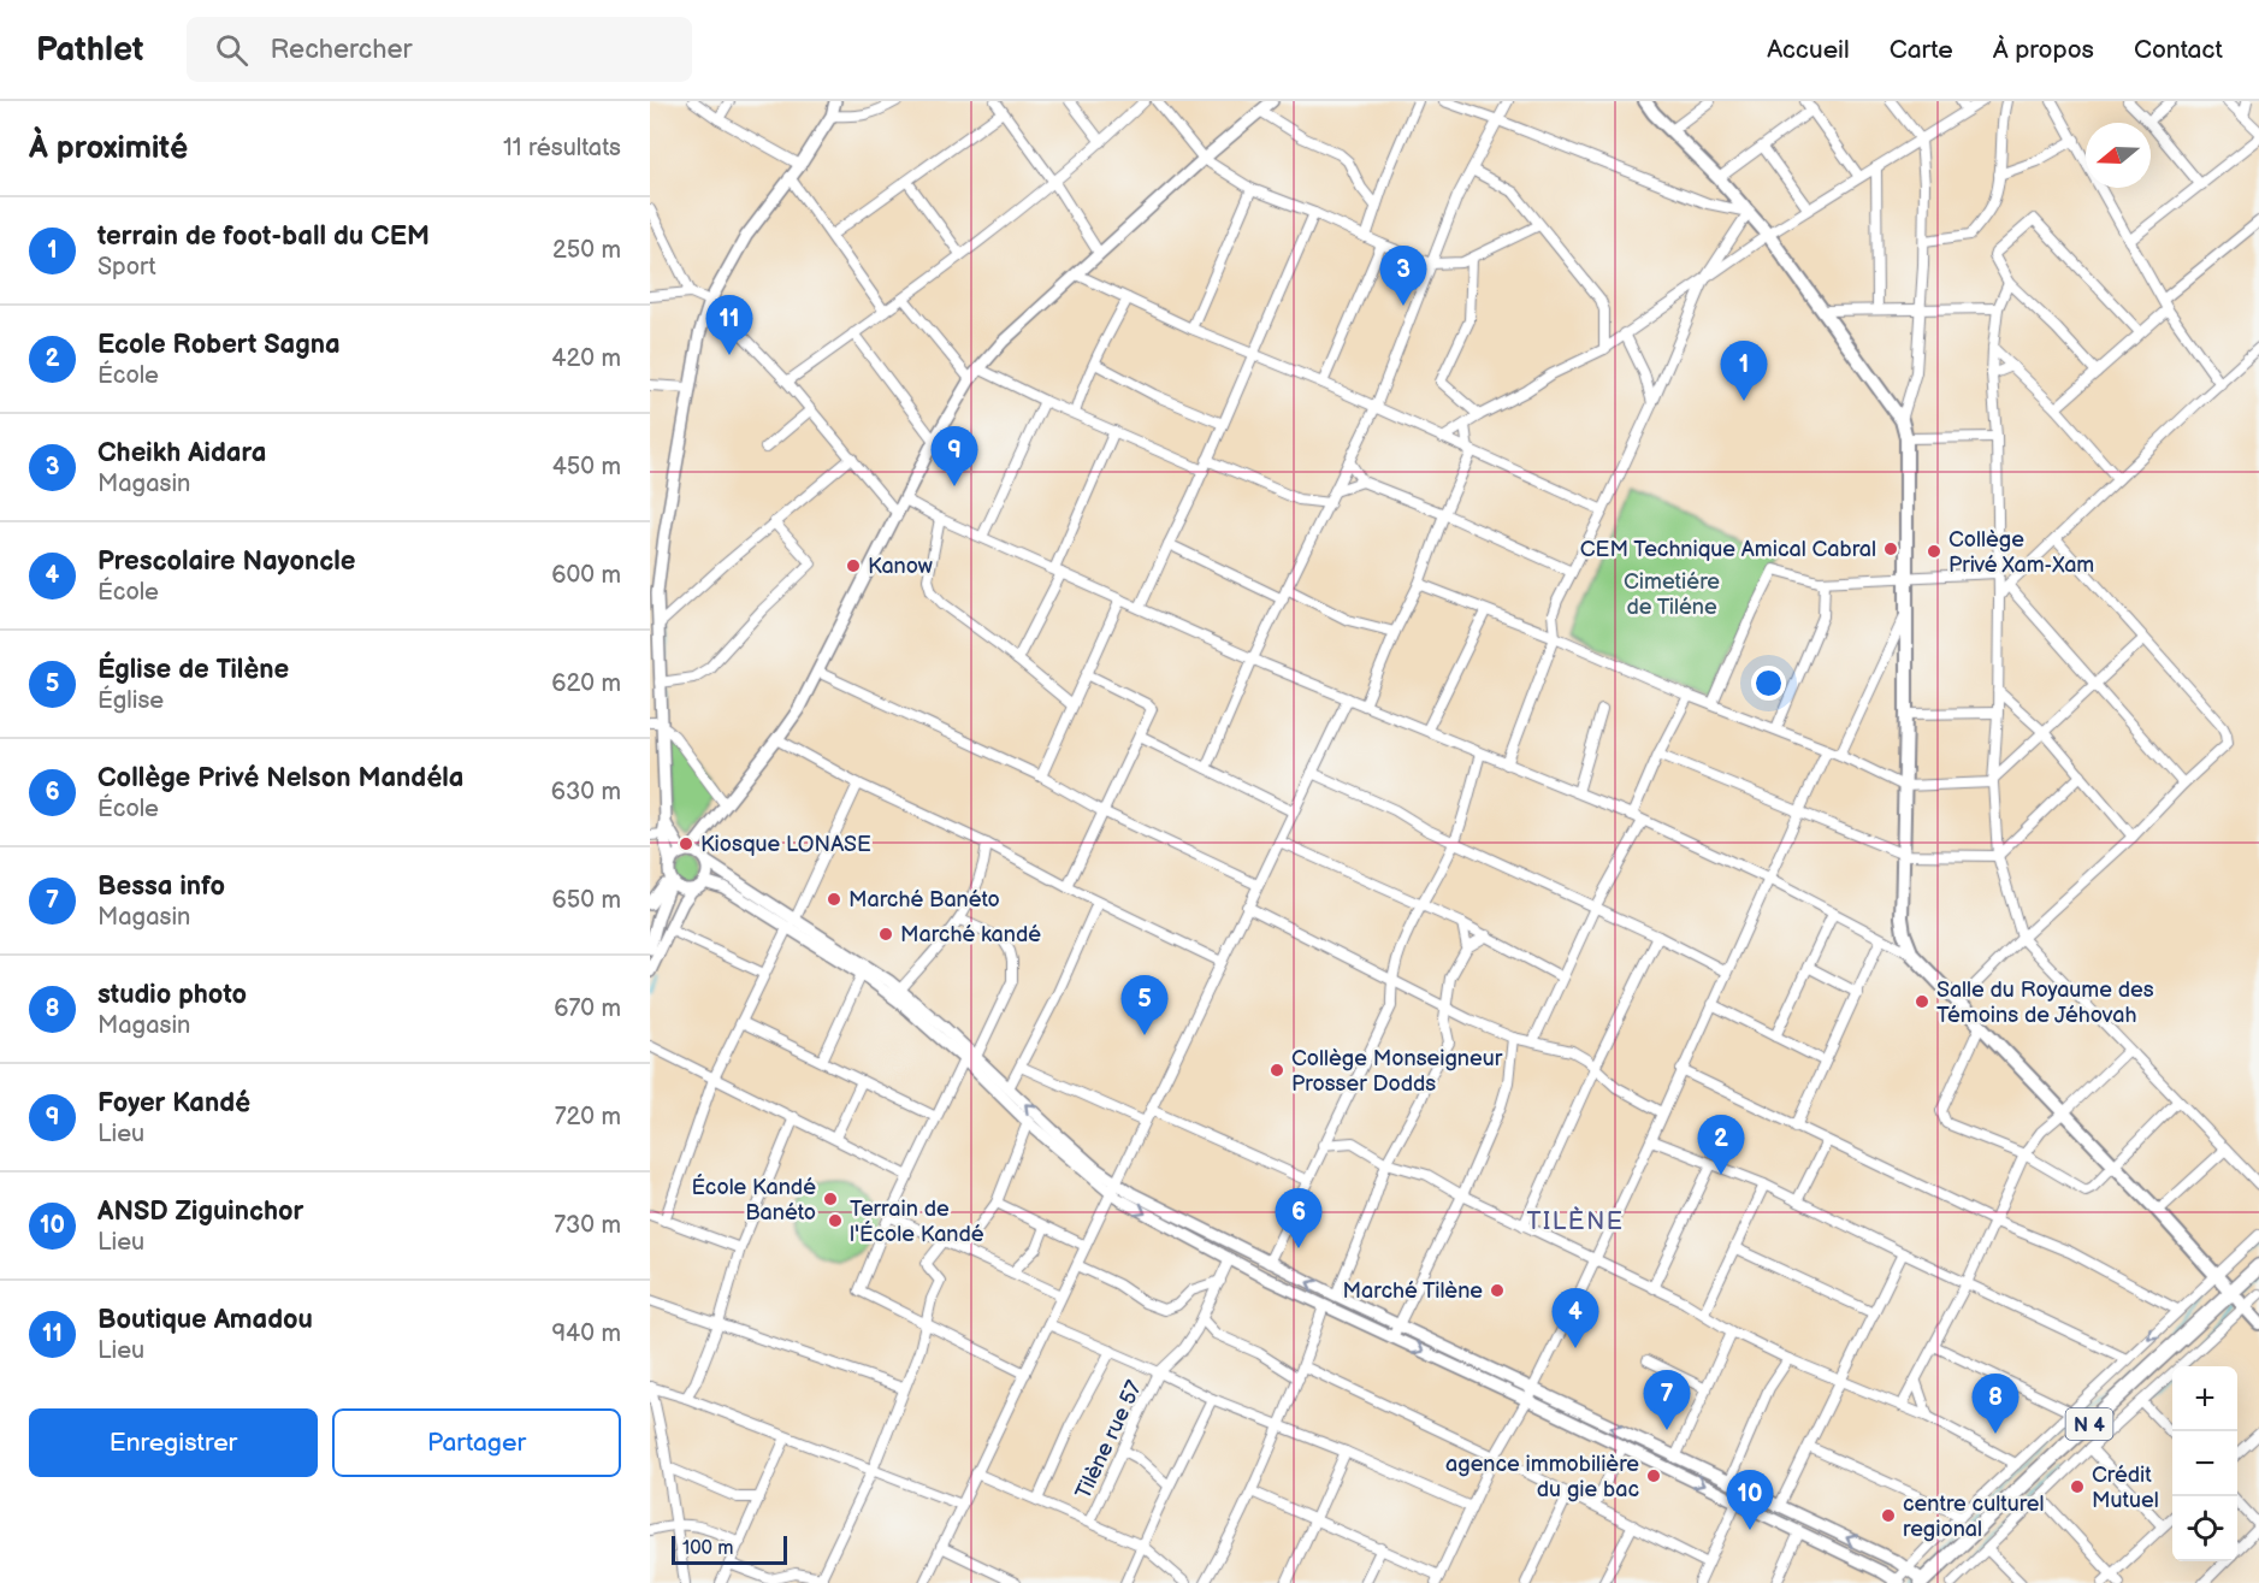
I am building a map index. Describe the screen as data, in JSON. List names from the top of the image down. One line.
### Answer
{"streets":{"highway":["N 4"],"street":["Tilène rue 57"]},"districts":["TILÈNE"],"parks":["Cimetiére de Tiléne"],"places":["CEM Technique Amical Cabral","Collège Privé Xam-Xam","Kanow","Kiosque LONASE","Marché Banéto","Marché kandé","Salle du Royaume des Témoins de Jéhovah","Collège Monseigneur Prosser Dodds","École Kandé Banéto","Terrain de l'École Kandé","Marché Tilène","agence immobilière du gie bac","Crédit Mutuel","centre culturel regional"],"scale_bar":"100 m","north":"left","page":{"header":"Pathlet","search":"Rechercher","nav":["Accueil","Carte","À propos","Contact"],"heading":["À proximité","11 résultats"],"list":[{"mark":"1","name":"terrain de foot-ball du CEM","note":"Sport","value":"250 m"},{"mark":"2","name":"Ecole Robert Sagna","note":"École","value":"420 m"},{"mark":"3","name":"Cheikh Aidara","note":"Magasin","value":"450 m"},{"mark":"4","name":"Prescolaire Nayoncle","note":"École","value":"600 m"},{"mark":"5","name":"Église de Tilène","note":"Église","value":"620 m"},{"mark":"6","name":"Collège Privé Nelson Mandéla","note":"École","value":"630 m"},{"mark":"7","name":"Bessa info","note":"Magasin","value":"650 m"},{"mark":"8","name":"studio photo","note":"Magasin","value":"670 m"},{"mark":"9","name":"Foyer Kandé","note":"Lieu","value":"720 m"},{"mark":"10","name":"ANSD Ziguinchor","note":"Lieu","value":"730 m"},{"mark":"11","name":"Boutique Amadou","note":"Lieu","value":"940 m"}],"pins":["3","11","1","9","5","2","6","4","7","8","10"],"map_buttons":["+","−"],"buttons":["Enregistrer","Partager"],"scale":"100 m"}}
